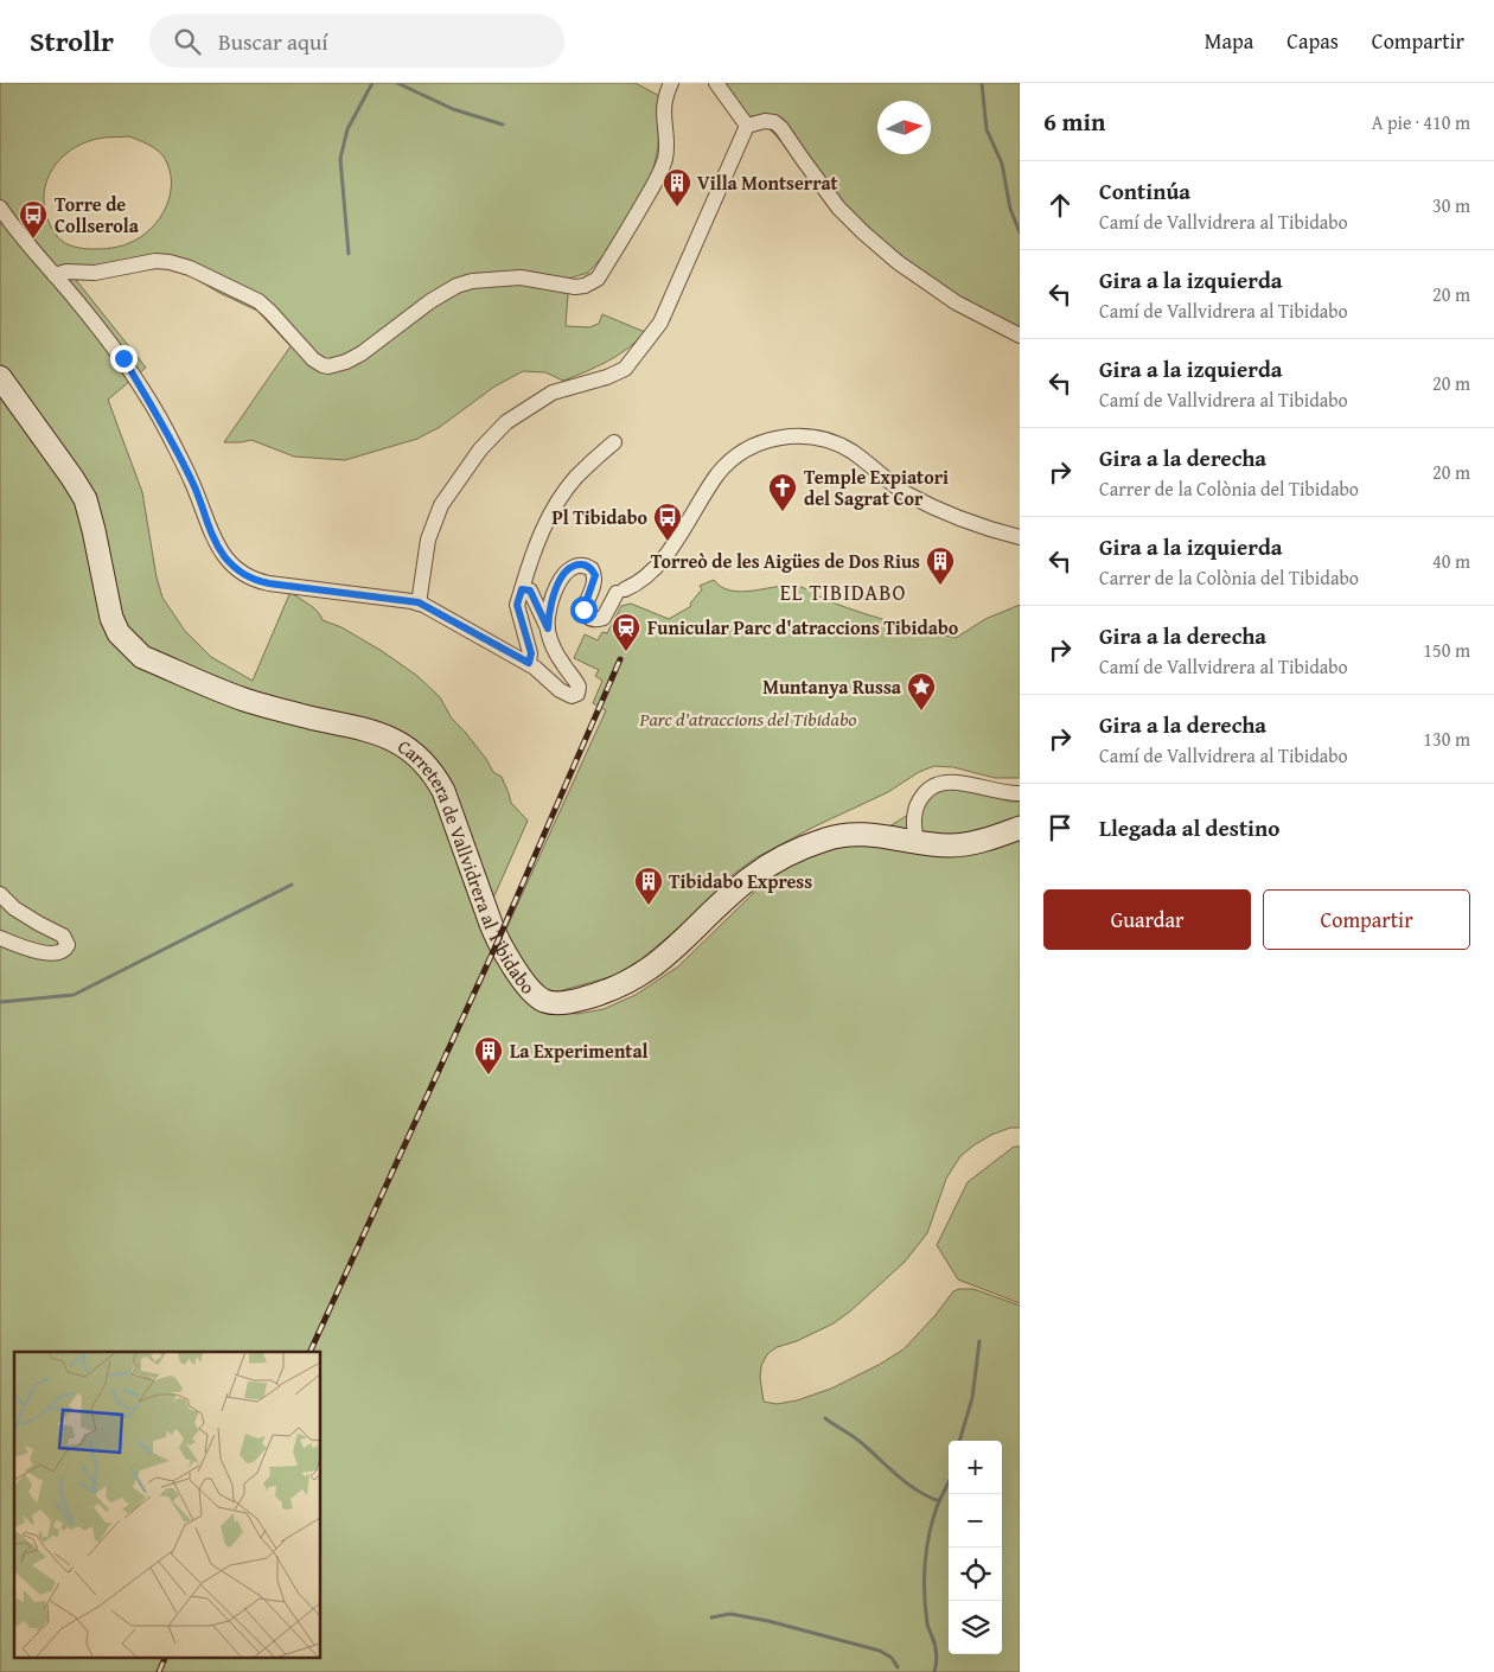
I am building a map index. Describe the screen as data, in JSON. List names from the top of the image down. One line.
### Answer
{"streets":{"street":["Carretera de Vallvidrera al Tibidabo"]},"districts":["EL TIBIDABO"],"parks":["Parc d'atraccions del Tibidabo"],"places":{"building":["Villa Montserrat","Torreò de les Aigües de Dos Rius","Tibidabo Express","La Experimental"],"bus stop":["Torre de Collserola","Pl Tibidabo"],"church":["Temple Expiatori del Sagrat Cor"],"station":["Funicular Parc d'atraccions Tibidabo"],"place":["Muntanya Russa"]},"north":"right","page":{"header":"Strollr","search":"Buscar aquí","nav":["Mapa","Capas","Compartir"],"heading":["6 min","A pie · 410 m"],"list":[["Continúa","Camí de Vallvidrera al Tibidabo","30 m"],["Gira a la izquierda","Camí de Vallvidrera al Tibidabo","20 m"],["Gira a la izquierda","Camí de Vallvidrera al Tibidabo","20 m"],["Gira a la derecha","Carrer de la Colònia del Tibidabo","20 m"],["Gira a la izquierda","Carrer de la Colònia del Tibidabo","40 m"],["Gira a la derecha","Camí de Vallvidrera al Tibidabo","150 m"],["Gira a la derecha","Camí de Vallvidrera al Tibidabo","130 m"],"Llegada al destino"],"buttons":["Guardar","Compartir"],"map_buttons":["+","−"]}}
